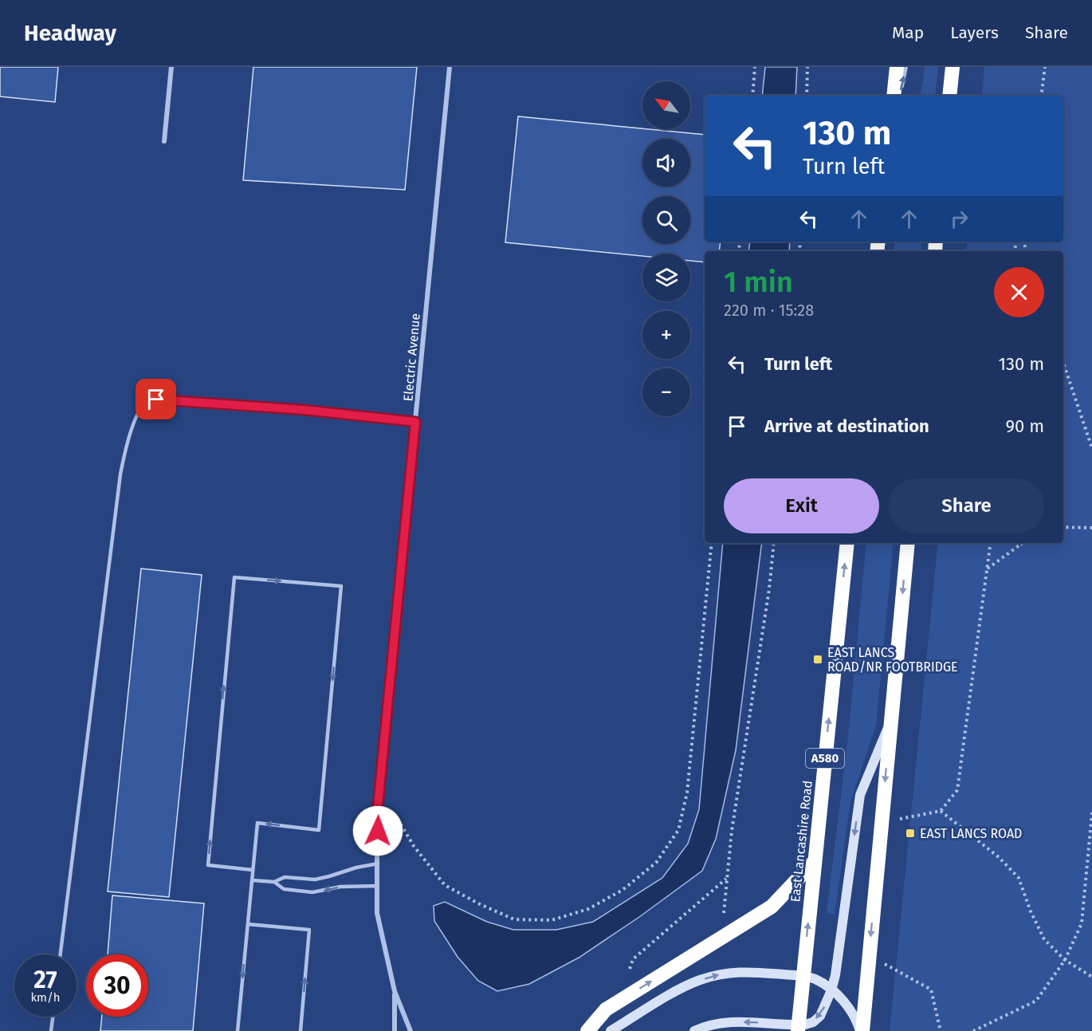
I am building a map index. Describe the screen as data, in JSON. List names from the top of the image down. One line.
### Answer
{"streets":{"highway":["A580","East Lancashire Road"],"street":["Electric Avenue"]},"places":{"transit":["EAST LANCS ROAD/NR FOOTBRIDGE","EAST LANCS ROAD"]},"north":"top left","page":{"header":"Headway","nav":["Map","Layers","Share"],"map_buttons":["+","−"],"turn":["130 m","Turn left"],"heading":["1 min","220 m · 15:28"],"list":[{"name":"Turn left","value":"130 m"},{"name":"Arrive at destination","value":"90 m"}],"buttons":["Exit","Share"],"speed":"27 km/h","limit":"30"}}
